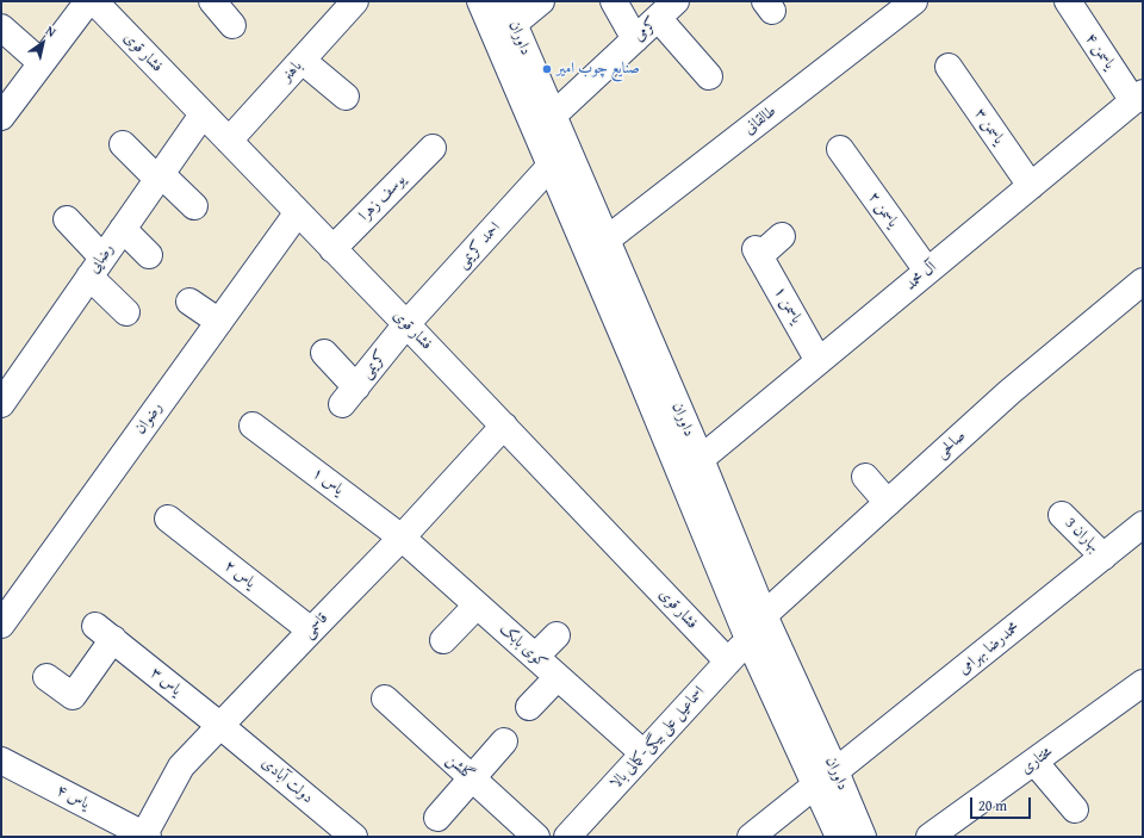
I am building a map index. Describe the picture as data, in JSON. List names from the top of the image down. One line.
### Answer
{"streets":{"street":["کرمی","داوران","یاسمن ۴","فشار قوی","باهنر","طالقانی","یاسمن ۳","یوسف زهرا","یاسمن ۲","احمد کریمی","رضایی","آل محمد","یاسمن ۱","کریمی","رضوان","صالحی","یاس ۱","بهاران 3","یاس ۲","قاسمی","کوی بابک","محمدرضا بهرامی","یاس ۳","اسماعیل علی بیگی-کمالی بالا","مختاری","گلشن","دولت آبادی","یاس ۴"]},"crossings":[["کرمی","داوران"],["داوران","طالقانی"],["داوران","احمد کریمی"],["داوران","آل محمد"],["داوران","صالحی"],["داوران","محمدرضا بهرامی"],["داوران","اسماعیل علی بیگی-کمالی بالا"],["یاسمن ۴","آل محمد"],["فشار قوی","باهنر"],["فشار قوی","یوسف زهرا"],["فشار قوی","احمد کریمی"],["فشار قوی","رضایی"],["فشار قوی","کریمی"],["فشار قوی","رضوان"],["فشار قوی","قاسمی"],["فشار قوی","اسماعیل علی بیگی-کمالی بالا"],["یاسمن ۳","آل محمد"],["یاسمن ۲","آل محمد"],["احمد کریمی","کریمی"],["آل محمد","یاسمن ۱"],["یاس ۱","قاسمی"],["یاس ۱","کوی بابک"],["بهاران 3","محمدرضا بهرامی"],["یاس ۲","قاسمی"],["قاسمی","کوی بابک"],["قاسمی","یاس ۳"],["قاسمی","دولت آبادی"],["قاسمی","یاس ۴"],["کوی بابک","اسماعیل علی بیگی-کمالی بالا"],["یاس ۳","دولت آبادی"]],"places":["صنایع چوب امیر"],"scale_bar":"20 m","north":"top right"}
